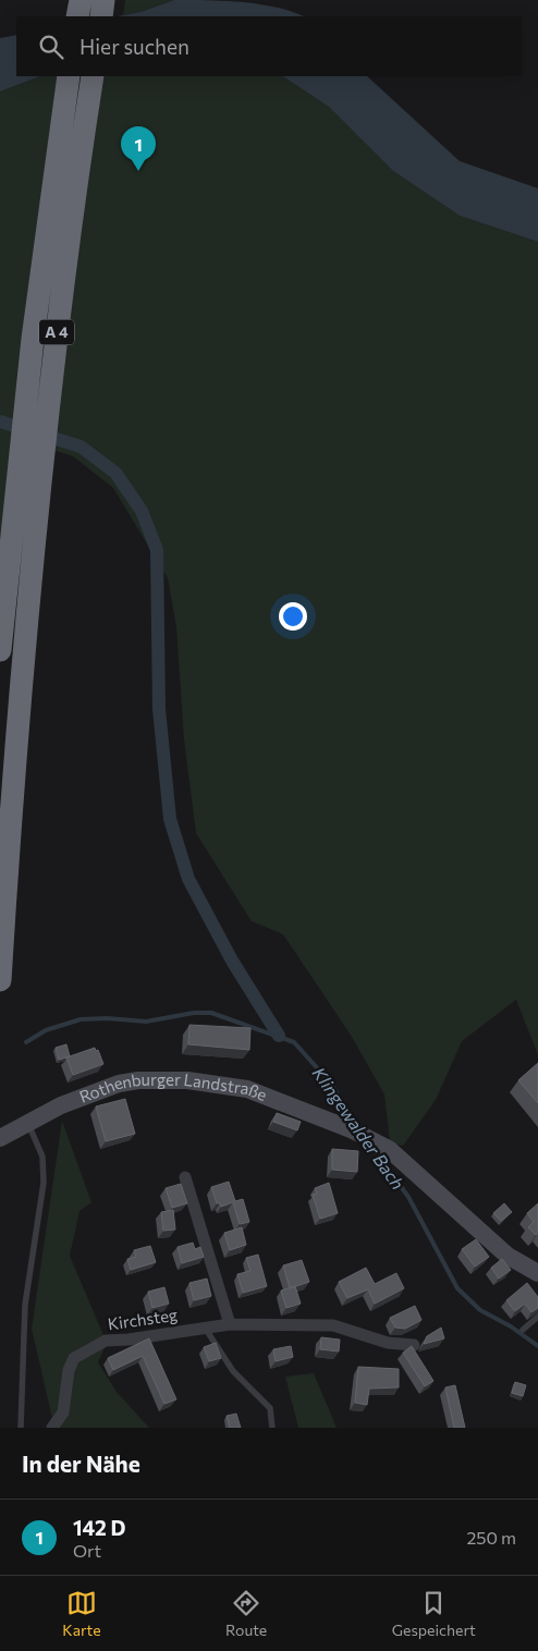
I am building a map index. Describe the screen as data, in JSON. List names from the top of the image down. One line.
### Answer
{"streets":{"highway":["A 4"],"street":["Rothenburger Landstraße","Kirchsteg"]},"water":["Klingewalder Bach"],"page":{"search":"Hier suchen","pins":"1","heading":"In der Nähe","list":[{"mark":"1","name":"142 D","note":"Ort","value":"250 m"}],"nav":["Karte","Route","Gespeichert"]}}
